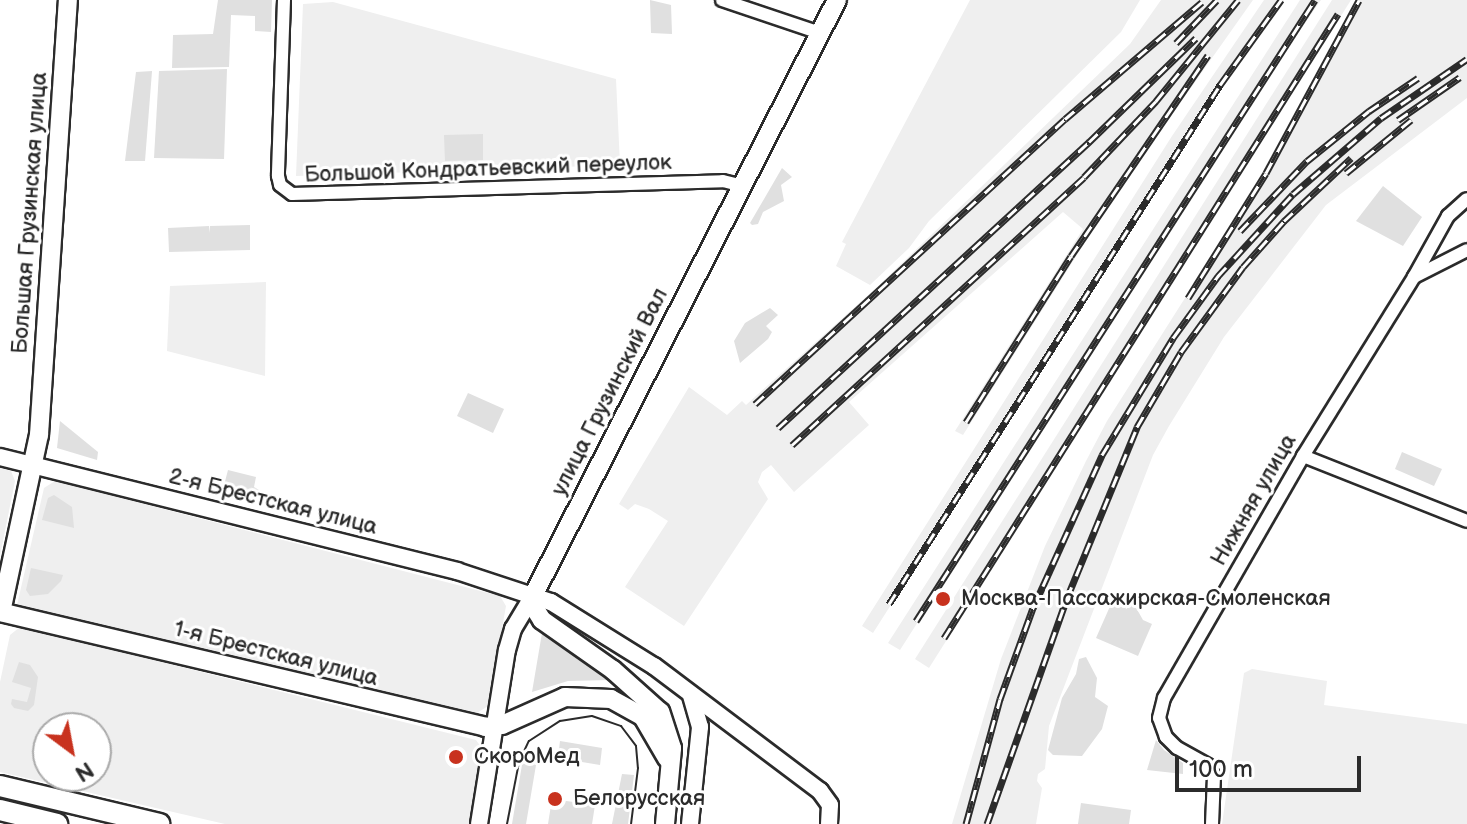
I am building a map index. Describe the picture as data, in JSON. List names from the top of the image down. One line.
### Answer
{"streets":{"main road":["Большая Грузинская улица","улица Грузинский Вал","1-я Брестская улица"],"street":["Большой Кондратьевский переулок","Нижняя улица","2-я Брестская улица"]},"crossings":[["Большой Кондратьевский переулок","улица Грузинский Вал"],["Большая Грузинская улица","2-я Брестская улица"],["Большая Грузинская улица","1-я Брестская улица"],["улица Грузинский Вал","2-я Брестская улица"],["улица Грузинский Вал","1-я Брестская улица"]],"places":["Москва-Пассажирская-Смоленская","СкороМед","Белорусская"],"scale_bar":"100 m","north":"bottom right"}
